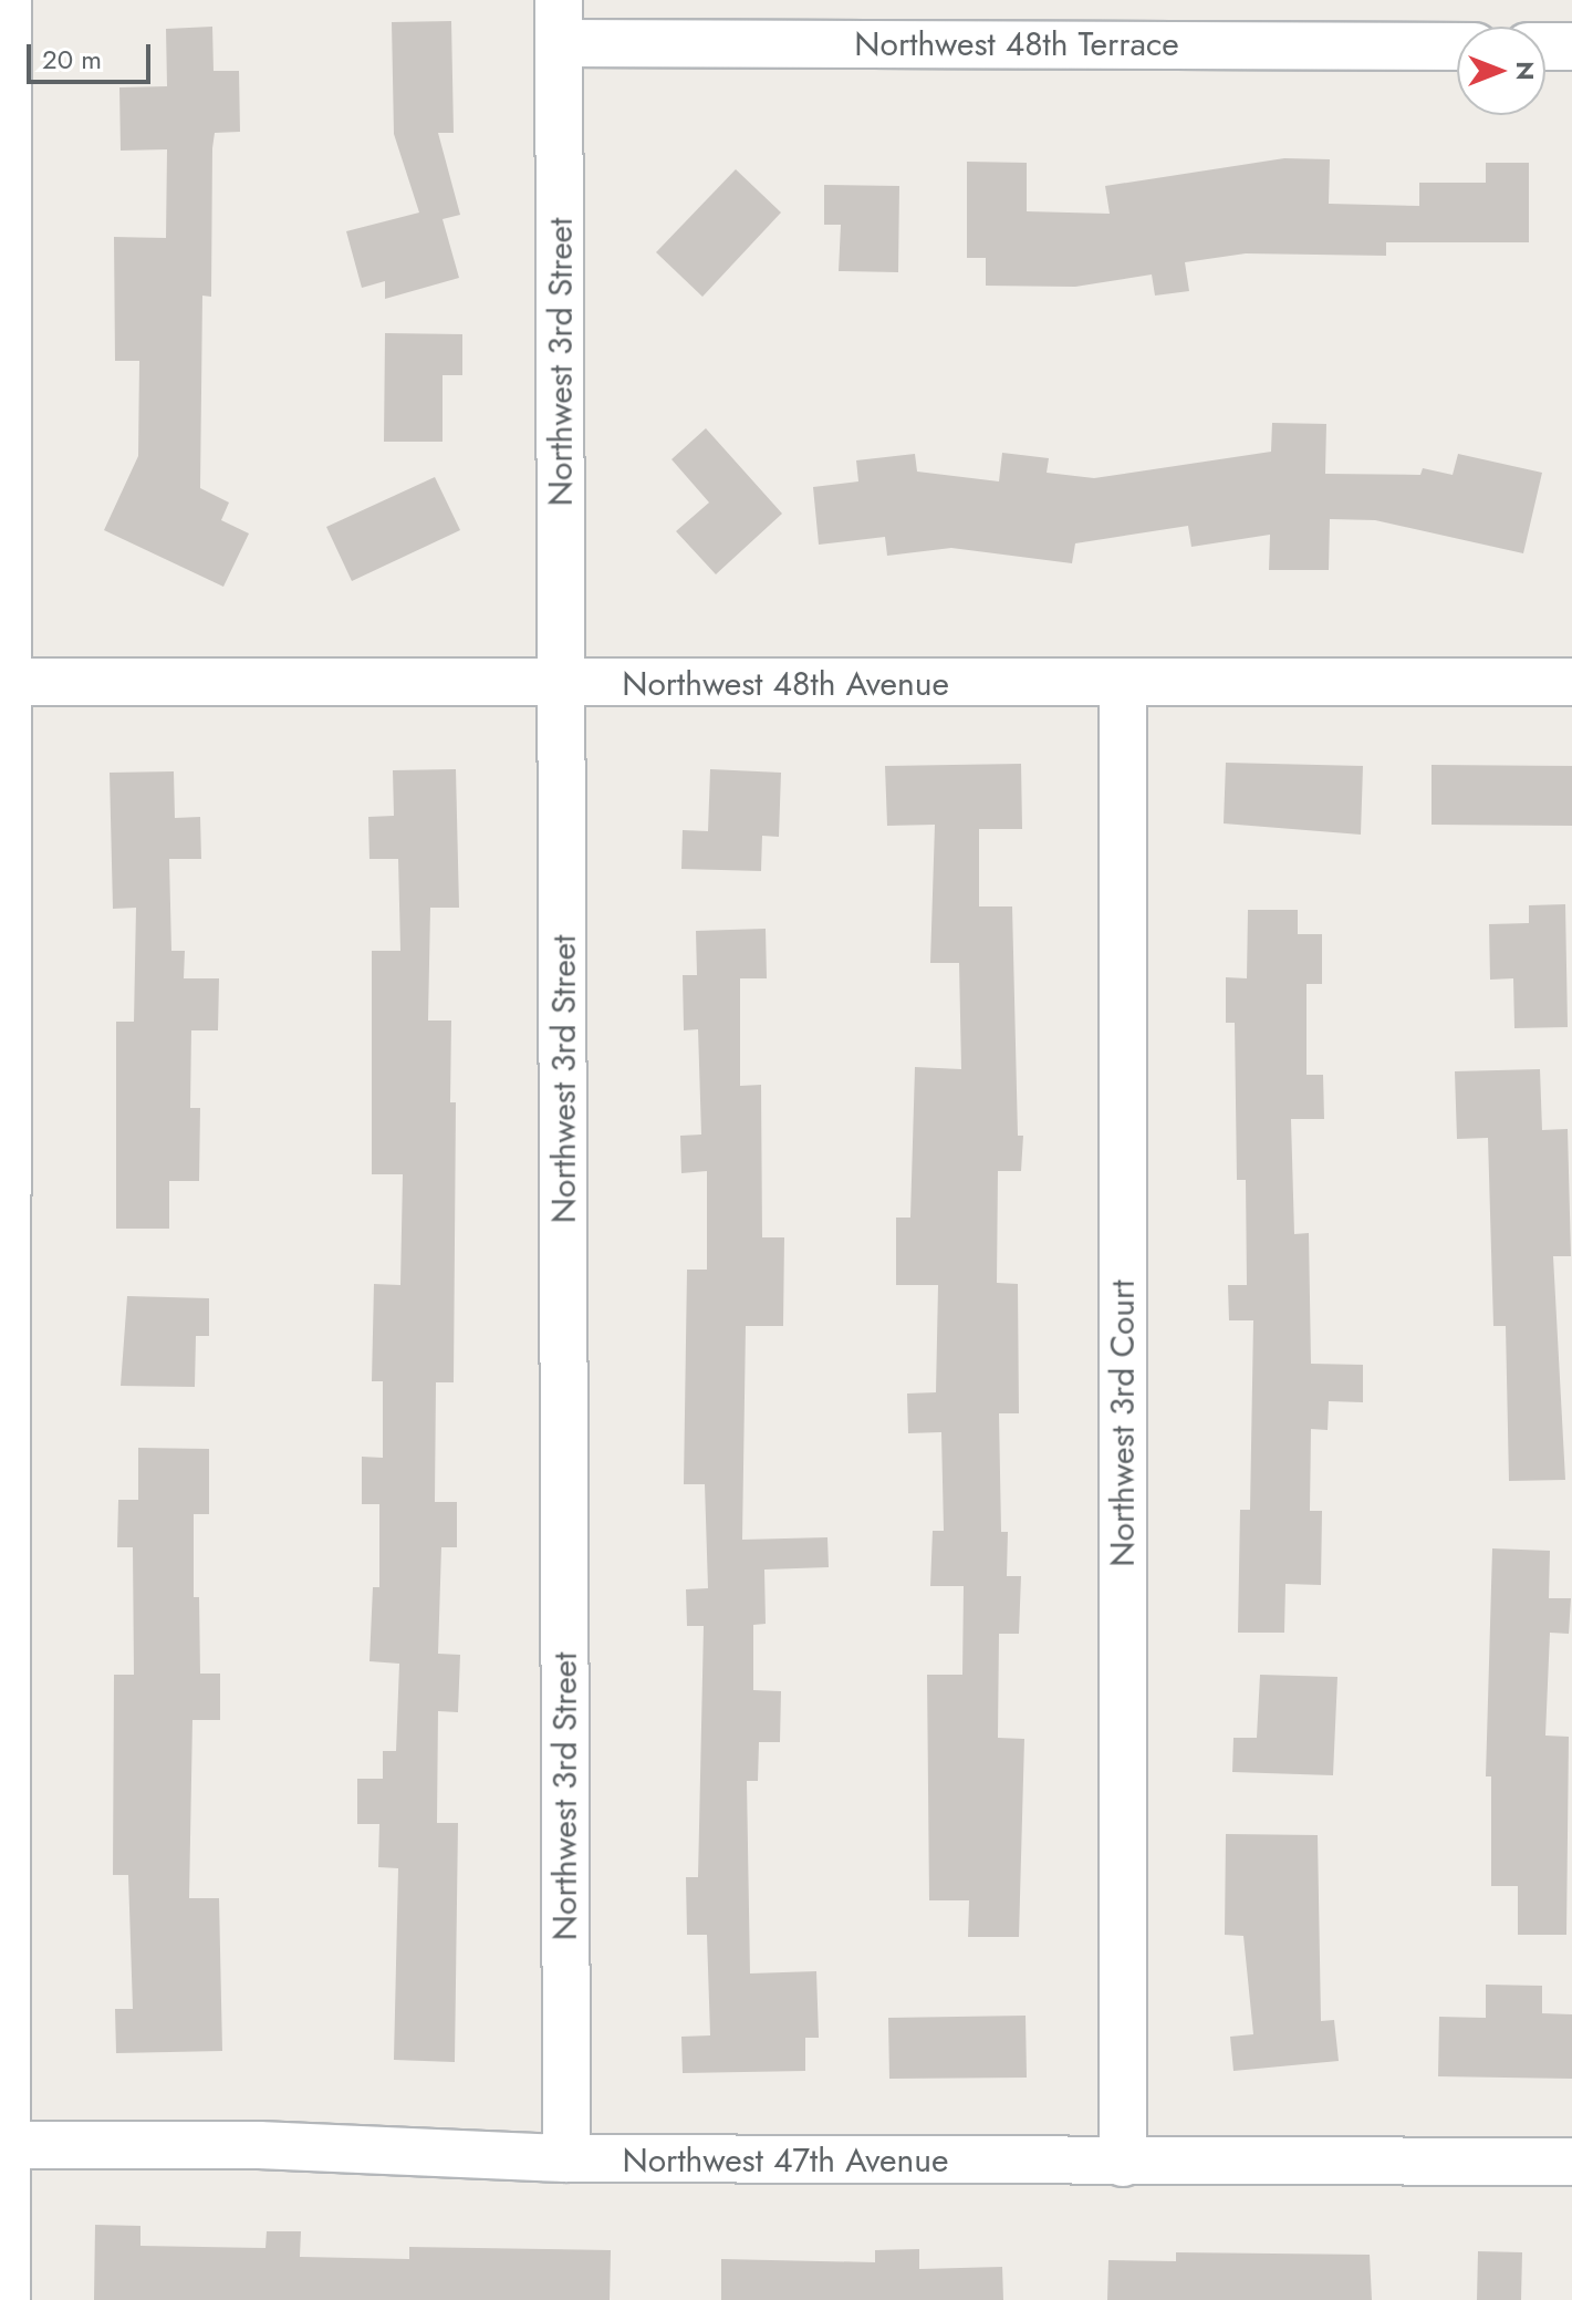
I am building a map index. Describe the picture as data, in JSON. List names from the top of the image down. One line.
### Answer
{"streets":{"street":["Northwest 48th Terrace","Northwest 3rd Street","Northwest 48th Avenue","Northwest 3rd Court","Northwest 47th Avenue"]},"crossings":[["Northwest 48th Terrace","Northwest 3rd Street"],["Northwest 3rd Street","Northwest 48th Avenue"],["Northwest 3rd Street","Northwest 47th Avenue"],["Northwest 48th Avenue","Northwest 3rd Court"],["Northwest 3rd Court","Northwest 47th Avenue"]],"scale_bar":"20 m","north":"right"}
